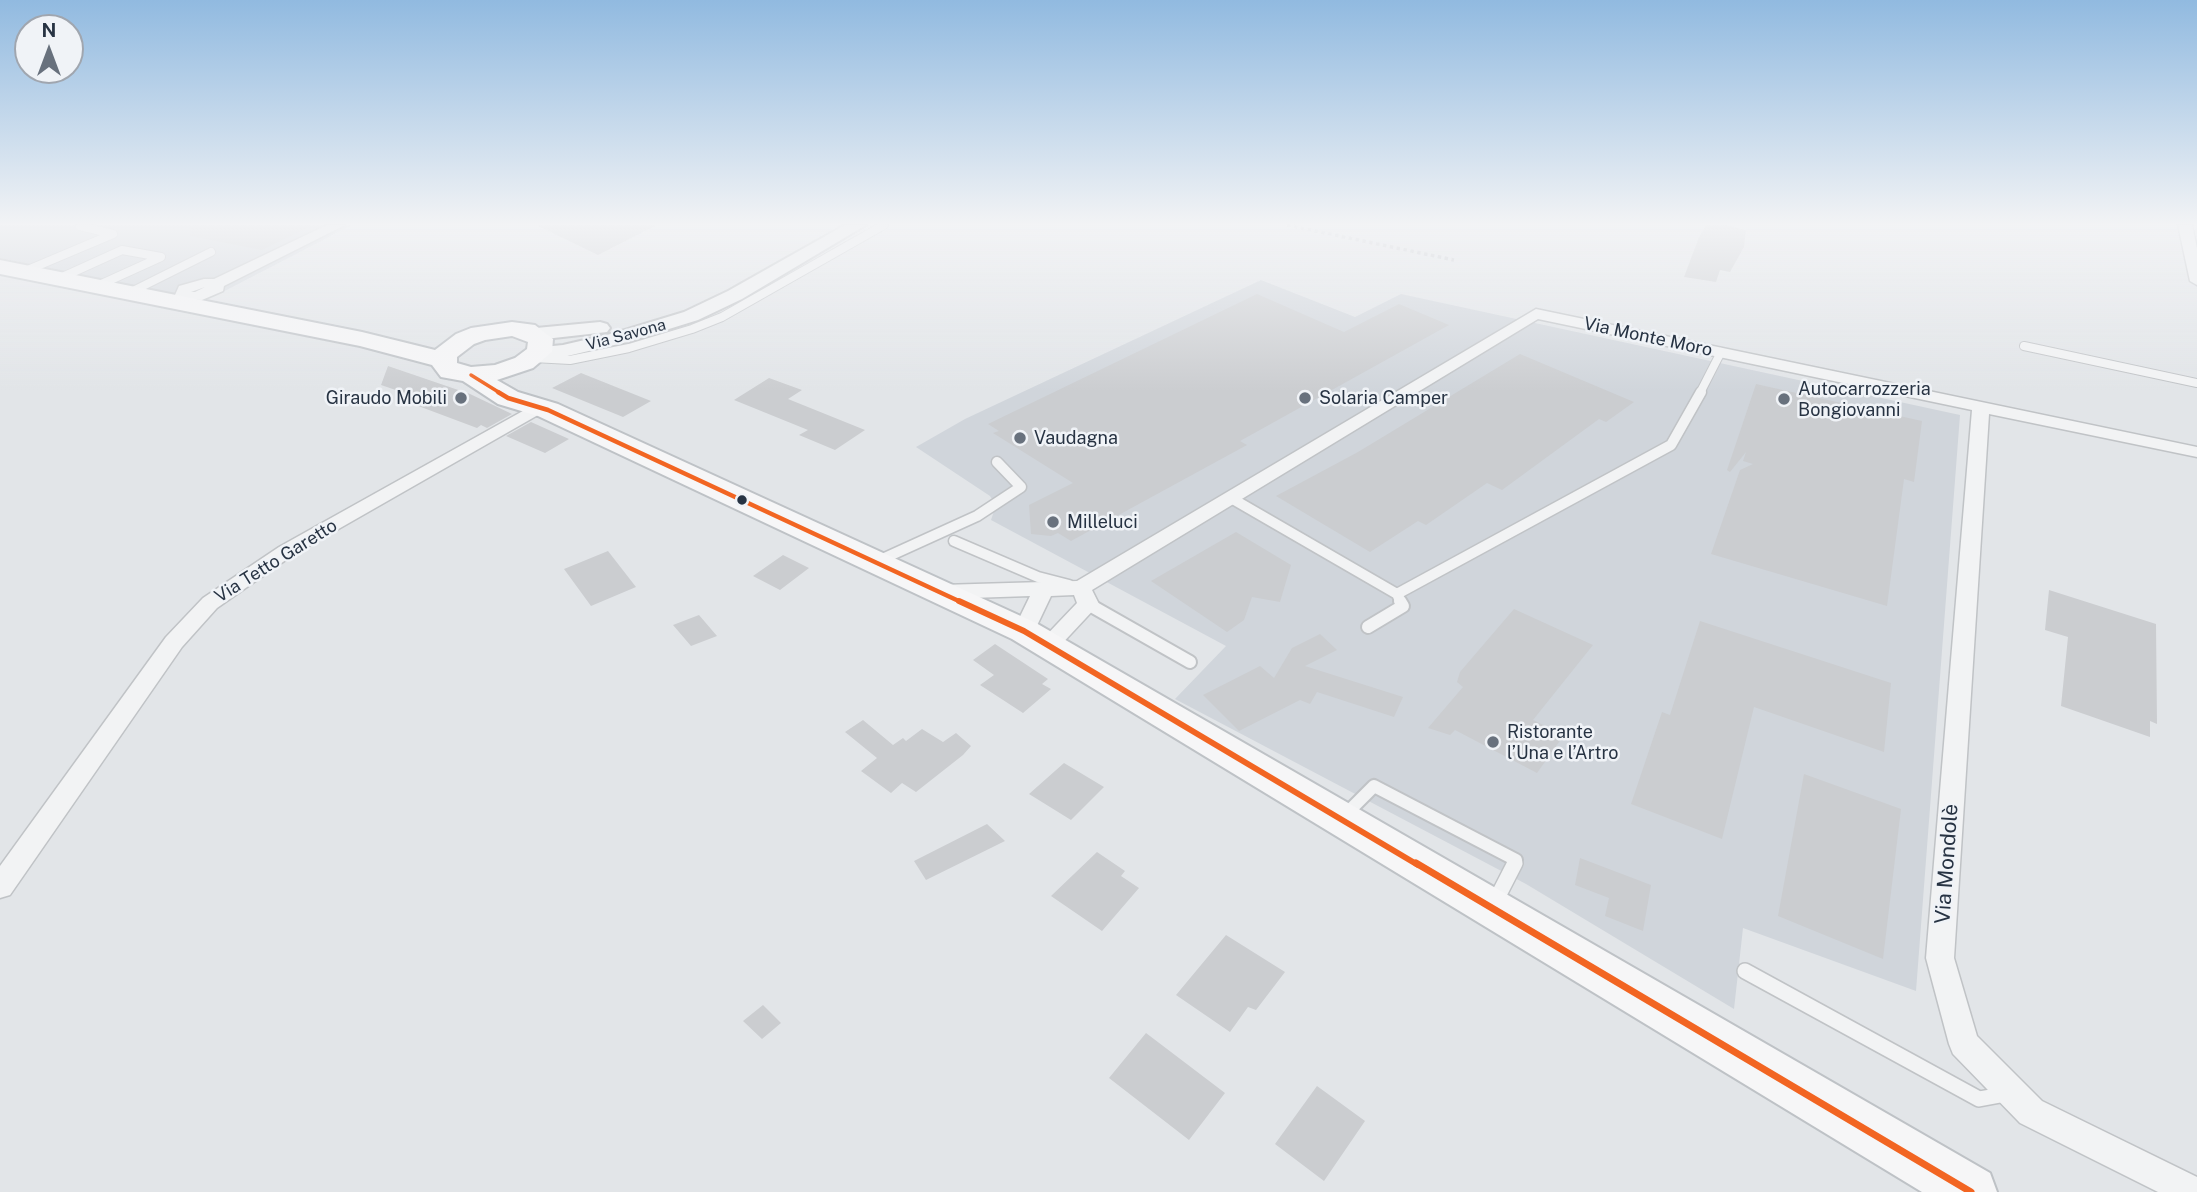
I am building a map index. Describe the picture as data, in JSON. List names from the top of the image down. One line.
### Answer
{"streets":{"street":["Via Savona","Via Monte Moro","Via Tetto Garetto","Via Mondolè"]},"crossings":[["Via Monte Moro","Via Mondolè"]],"places":["Giraudo Mobili","Solaria Camper","Autocarrozzeria Bongiovanni","Vaudagna","Milleluci","Ristorante l’Una e l’Artro"],"north":"top"}
